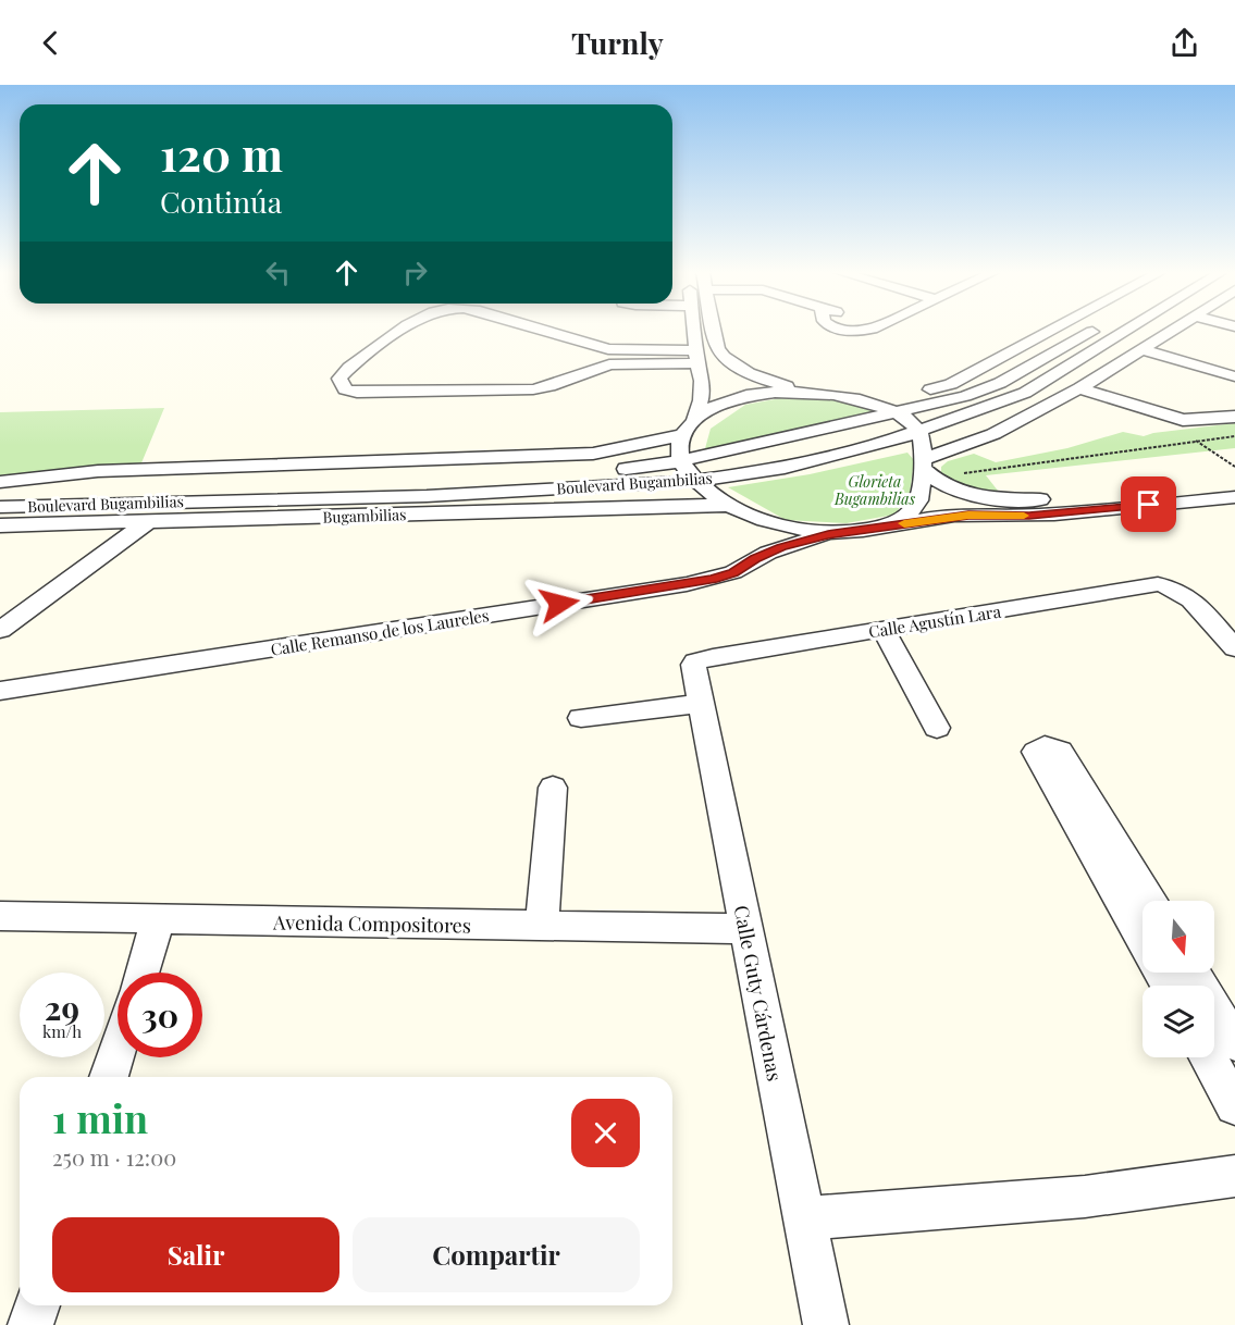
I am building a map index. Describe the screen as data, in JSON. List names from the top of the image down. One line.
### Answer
{"streets":{"street":["Boulevard Bugambilias","Bugambilias","Calle Agustín Lara","Calle Remanso de los Laureles","Avenida Compositores","Calle Guty Cárdenas"]},"crossings":[["Calle Agustín Lara","Calle Guty Cárdenas"],["Avenida Compositores","Calle Guty Cárdenas"]],"parks":["Glorieta Bugambilias"],"north":"bottom","page":{"header":"Turnly","turn":["120 m","Continúa"],"speed":"29 km/h","limit":"30","heading":["1 min","250 m · 12:00"],"buttons":["Salir","Compartir"]}}
